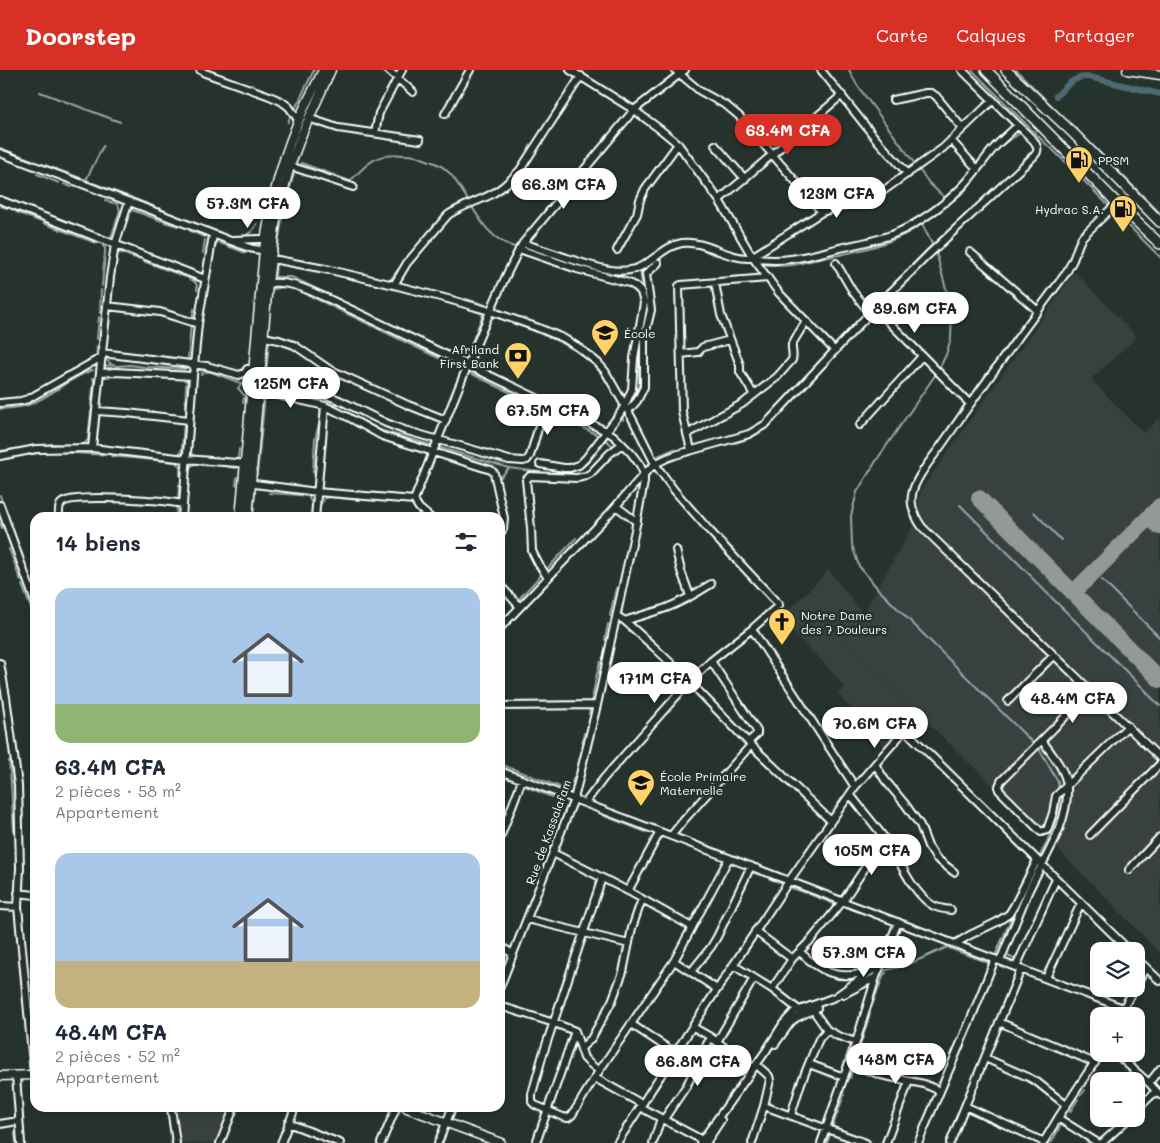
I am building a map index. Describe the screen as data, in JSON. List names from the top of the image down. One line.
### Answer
{"streets":{"street":["Rue de Kassalafam"]},"places":{"fuel station":["PPSM","Hydrac S.A."],"school or university":["École","École Primaire Maternelle"],"bank":["Afriland First Bank"],"church":["Notre Dame des 7 Douleurs"]},"page":{"header":"Doorstep","nav":["Carte","Calques","Partager"],"price":["63.4M CFA","66.3M CFA","123M CFA","57.3M CFA","89.6M CFA","125M CFA","67.5M CFA","171M CFA","48.4M CFA","70.6M CFA","105M CFA","57.3M CFA","148M CFA","86.8M CFA"],"heading":"14 biens","list":[{"name":"63.4M CFA","note":"2 pièces · 58 m² · Appartement"},{"name":"48.4M CFA","note":"2 pièces · 52 m² · Appartement"}],"map_buttons":["+","−"]}}
